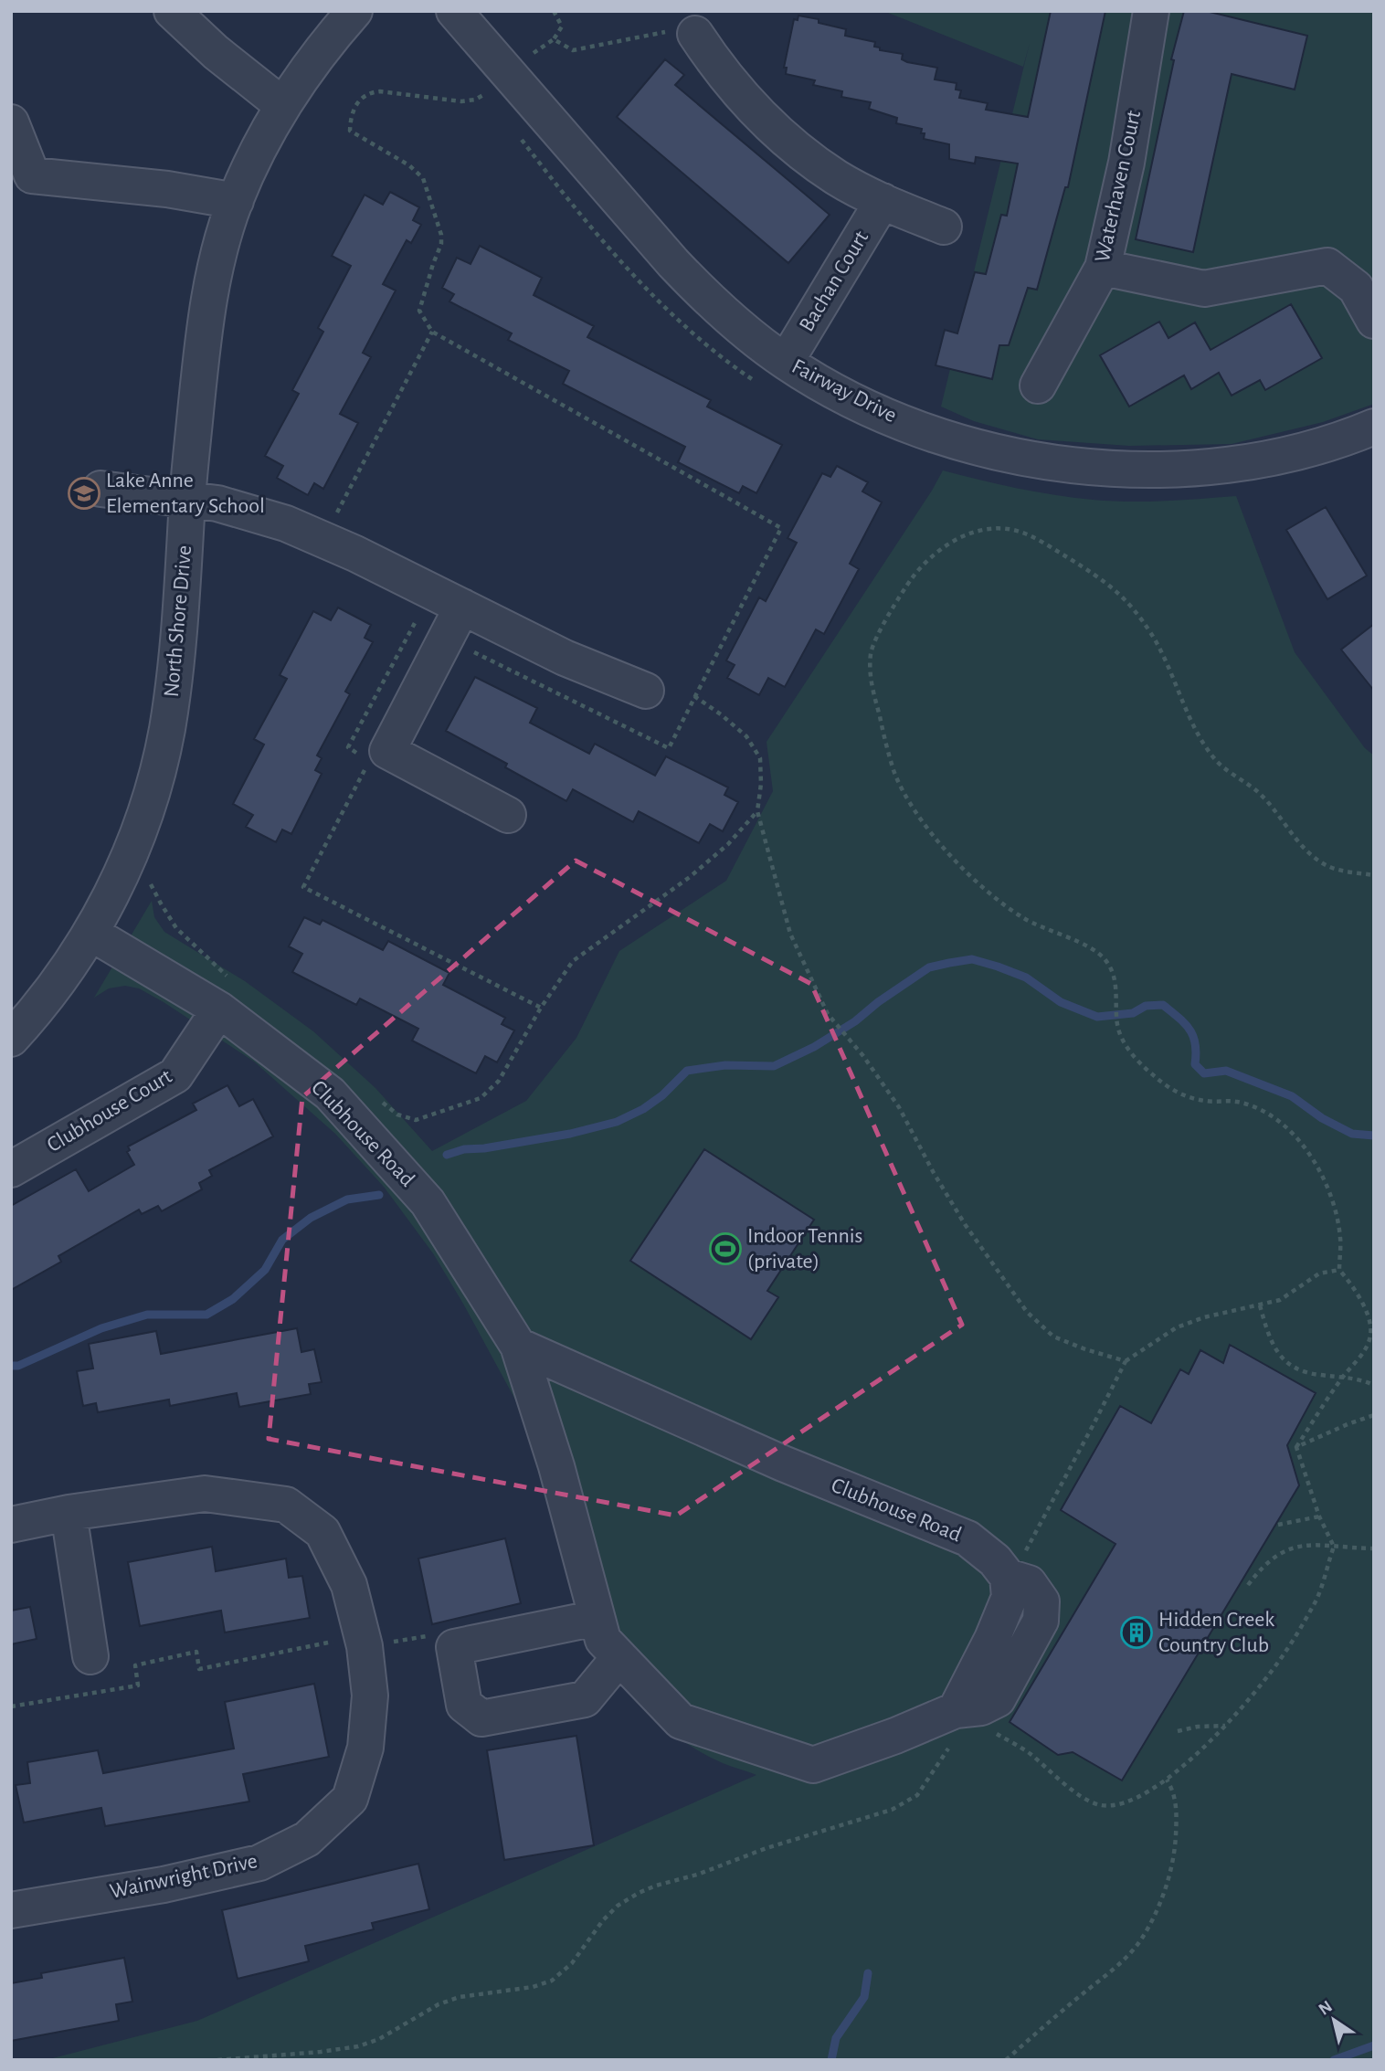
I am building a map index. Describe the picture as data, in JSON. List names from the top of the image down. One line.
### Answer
{"streets":{"street":["Waterhaven Court","Bachan Court","Fairway Drive","North Shore Drive","Clubhouse Court","Clubhouse Road","Wainwright Drive"]},"crossings":[["Bachan Court","Fairway Drive"],["North Shore Drive","Clubhouse Road"],["Clubhouse Court","Clubhouse Road"]],"places":{"school or university":["Lake Anne Elementary School"],"sports":["Indoor Tennis (private)"],"building":["Hidden Creek Country Club"]},"north":"top left"}
